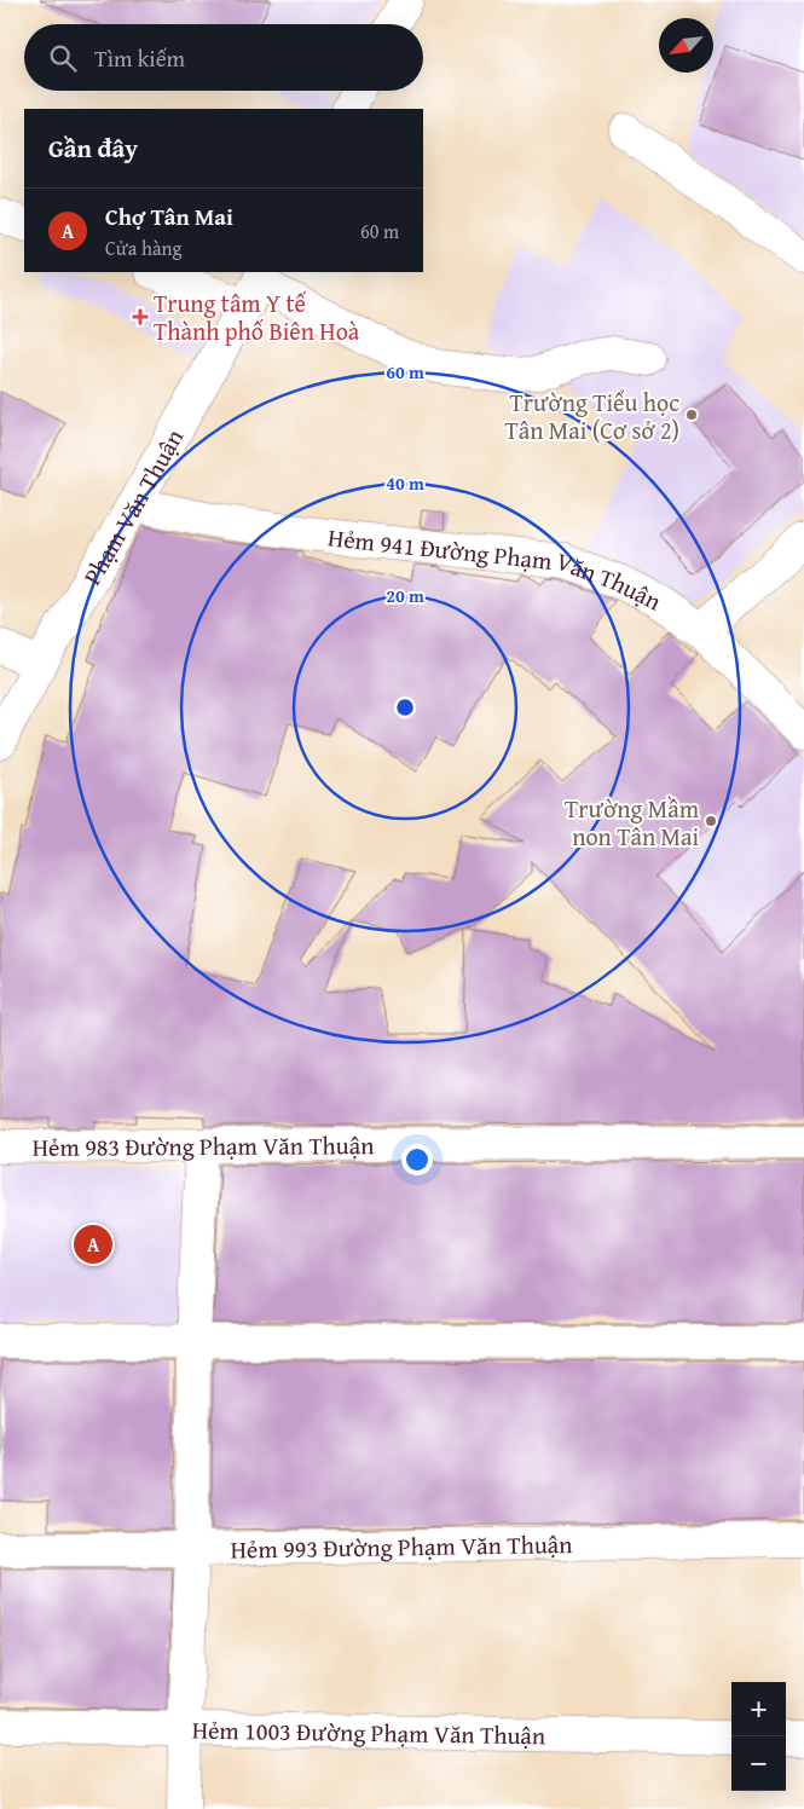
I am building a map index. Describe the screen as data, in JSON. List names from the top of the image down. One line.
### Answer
{"streets":{"street":["Phạm Văn Thuận","Hẻm 941 Đường Phạm Văn Thuận","Hẻm 983 Đường Phạm Văn Thuận","Hẻm 993 Đường Phạm Văn Thuận","Hẻm 1003 Đường Phạm Văn Thuận"]},"crossings":[["Phạm Văn Thuận","Hẻm 941 Đường Phạm Văn Thuận"]],"places":{"health":["Trung tâm Y tế Thành phố Biên Hoà"],"other":["Trường Tiểu học Tân Mai (Cơ sở 2)","Trường Mầm non Tân Mai"]},"north":"bottom left","page":{"search":"Tìm kiếm","heading":"Gần đây","list":[{"mark":"A","name":"Chợ Tân Mai","note":"Cửa hàng","value":"60 m"}],"pins":"A","map_buttons":["+","−"]},"rings":["60 m","40 m","20 m"]}
